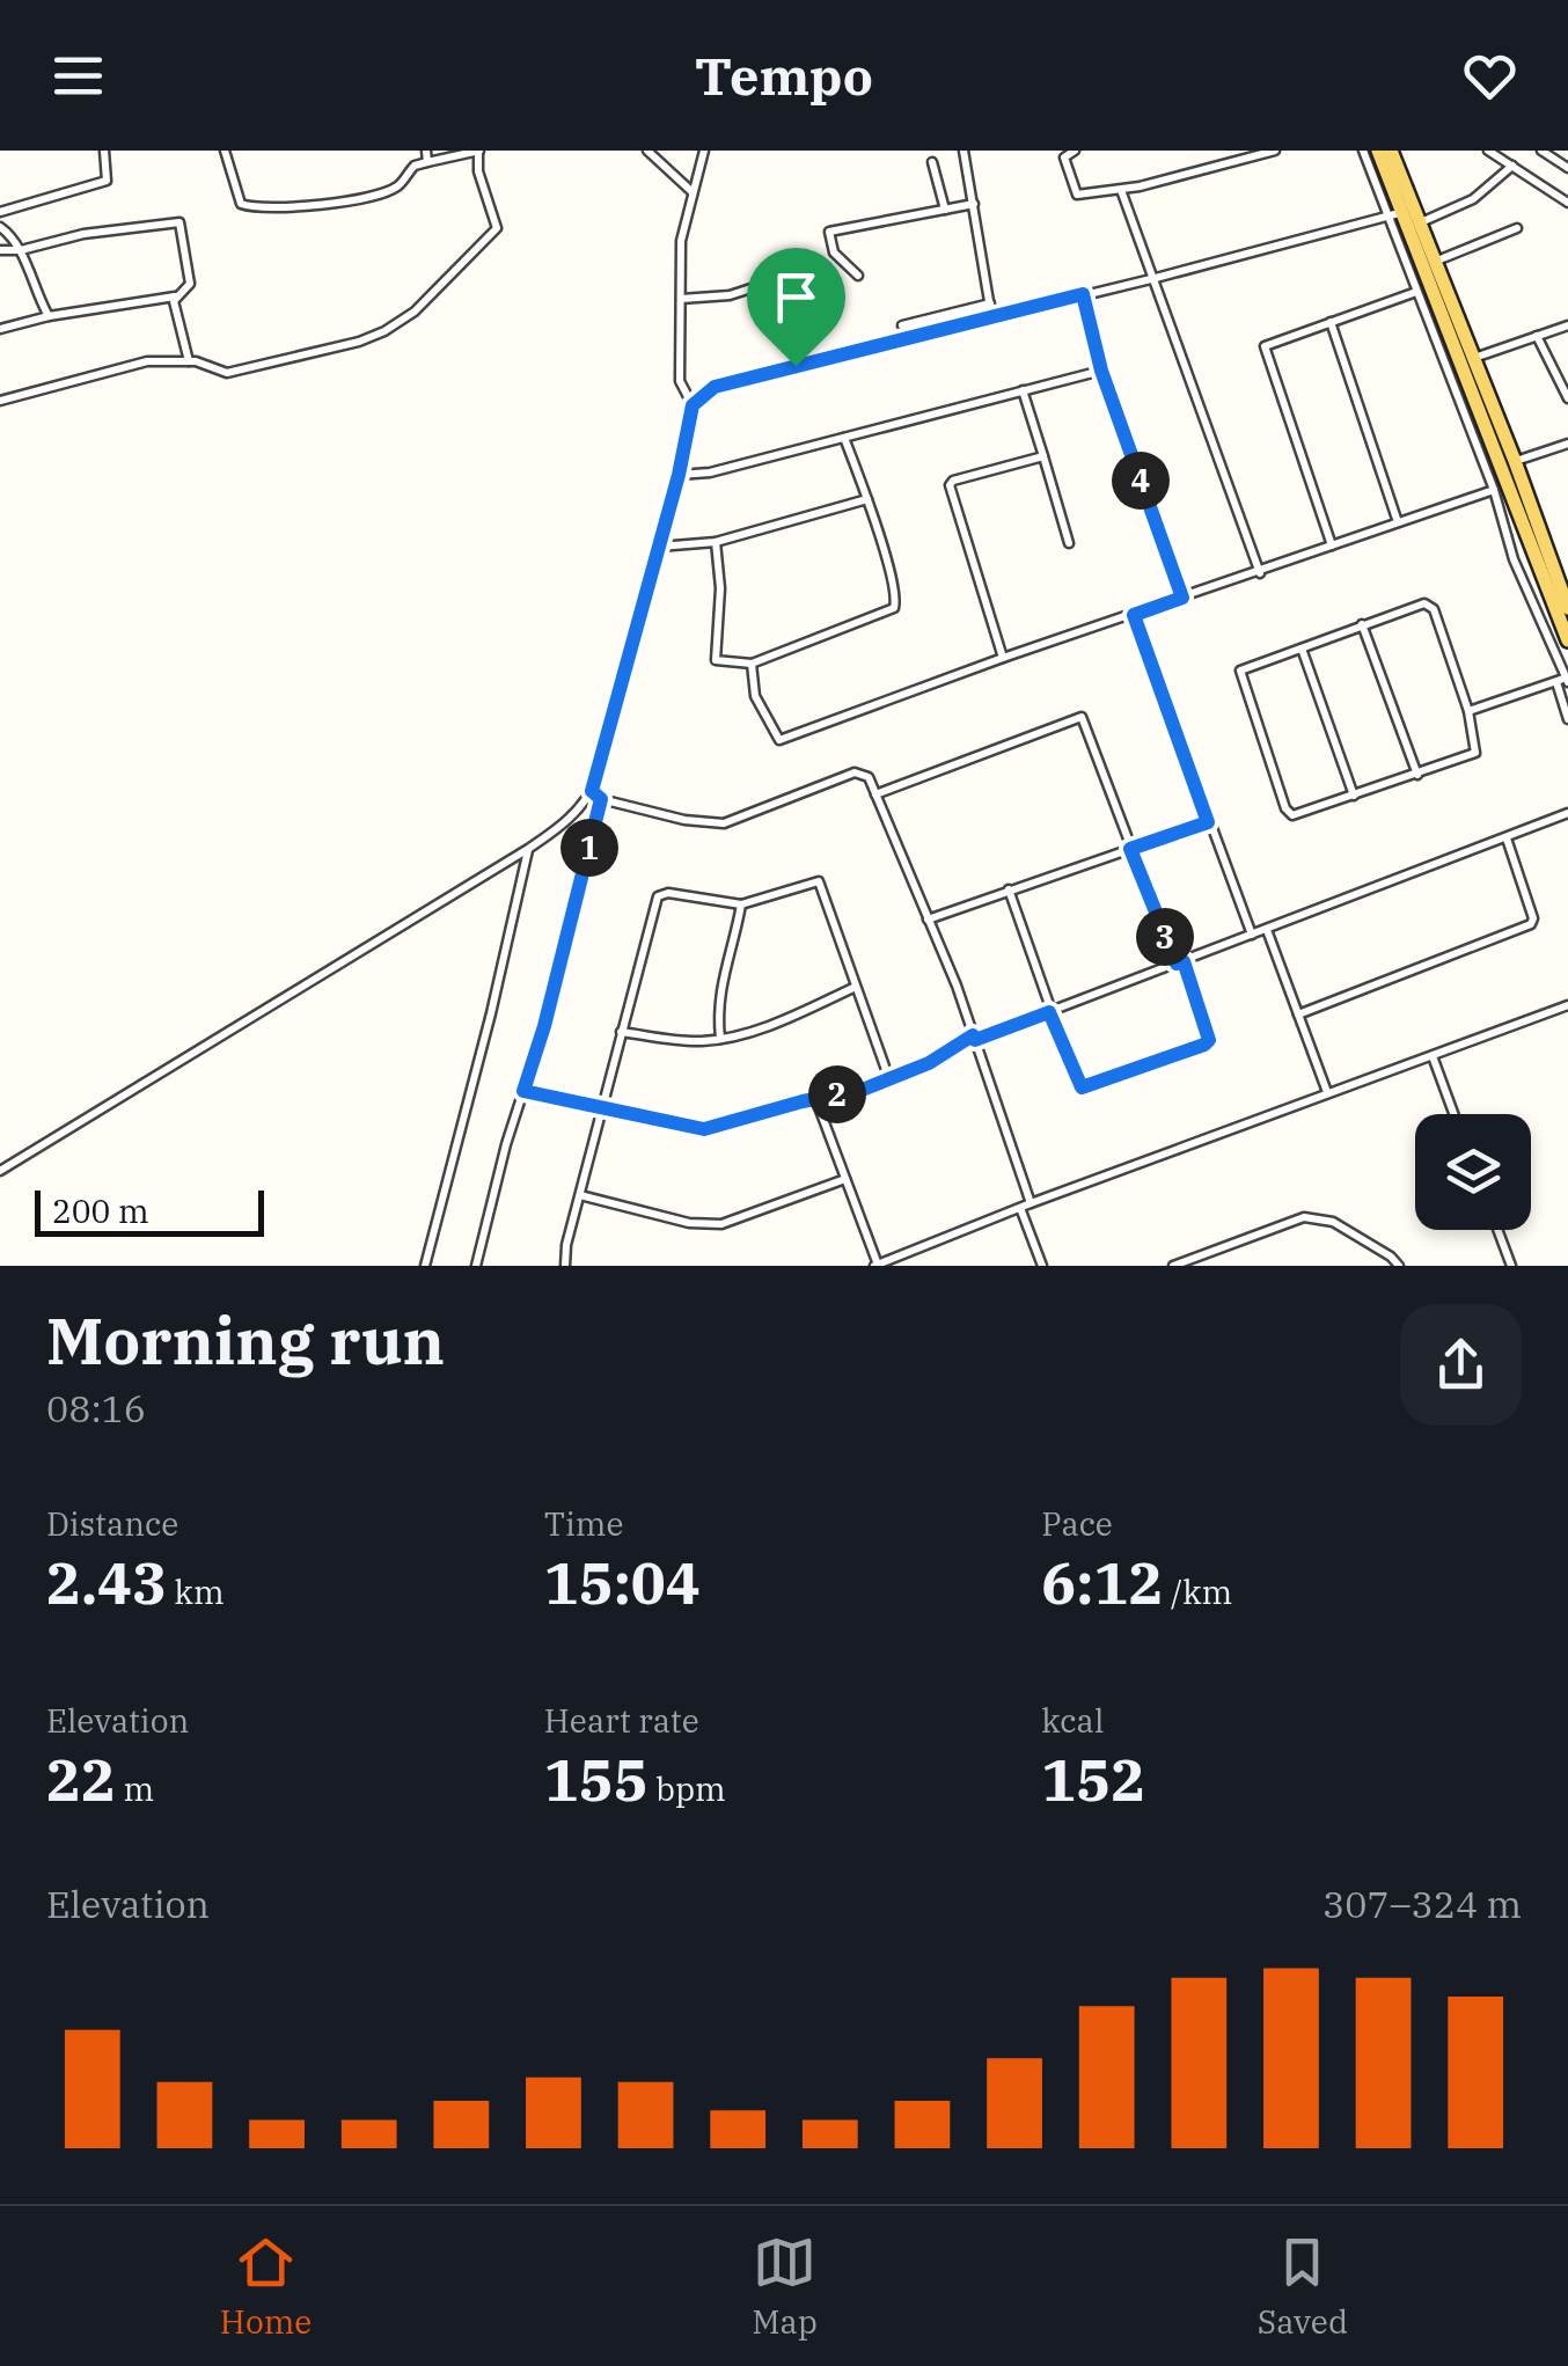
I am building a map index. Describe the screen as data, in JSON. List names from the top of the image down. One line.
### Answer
{"scale_bar":"200 m","page":{"header":"Tempo","pins":["4","1","3","2"],"scale":"200 m","heading":["Morning run","08:16"],"stats":[["Distance","2.43 km"],["Time","15:04"],["Pace","6:12 /km"],["Elevation","22 m"],["Heart rate","155 bpm"],["kcal","152"]],"chart":["Elevation","307–324 m"],"tabs":["Home","Map","Saved"]}}
